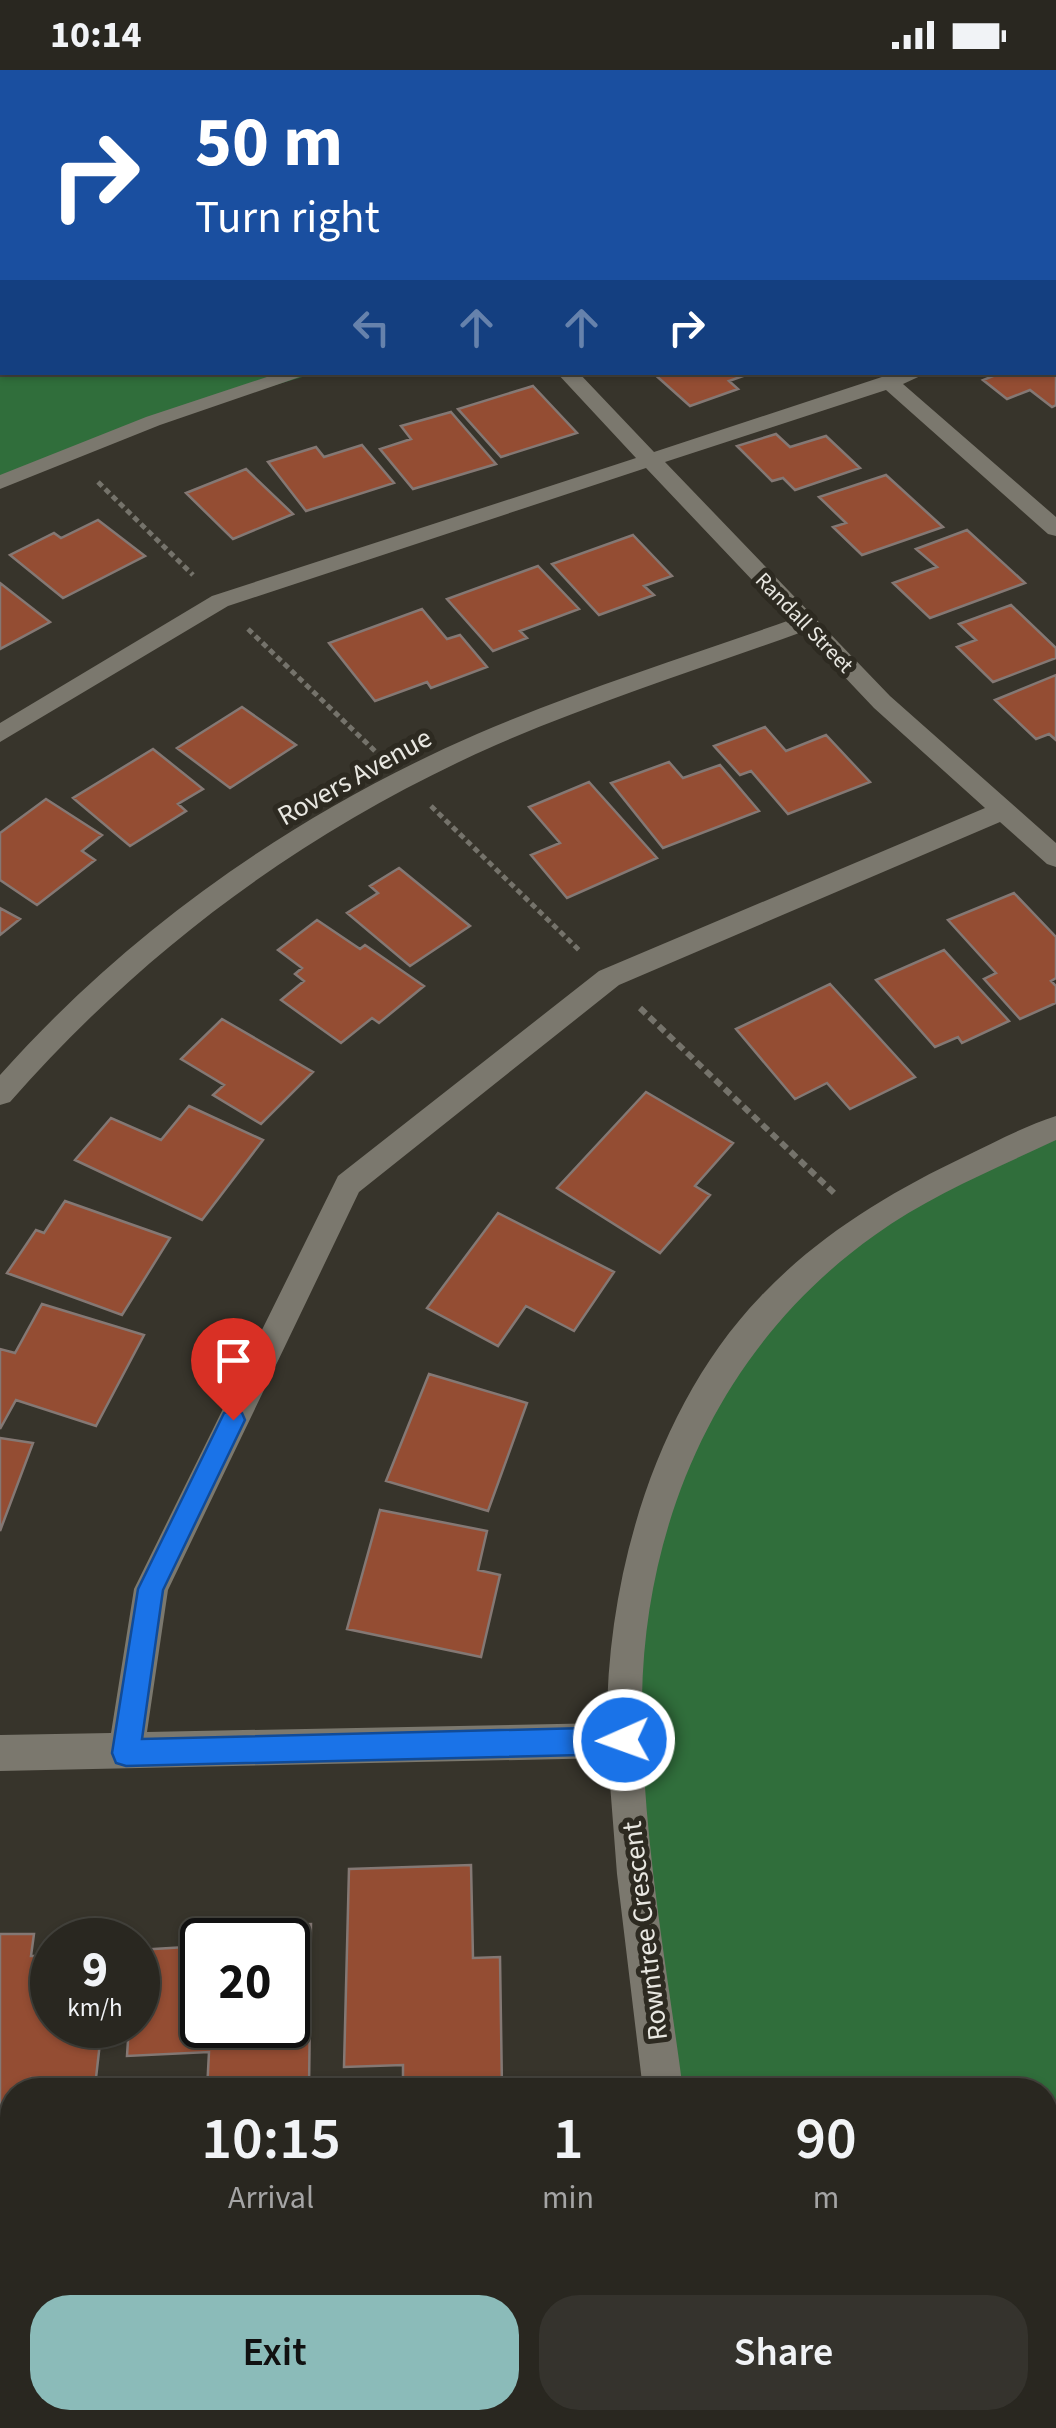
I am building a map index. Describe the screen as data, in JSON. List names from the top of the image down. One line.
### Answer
{"streets":{"street":["Randall Street","Rovers Avenue","Rowntree Crescent"]},"crossings":[["Randall Street","Rovers Avenue"]],"page":{"status":"10:14","turn":["50 m","Turn right"],"speed":"9 km/h","limit":"20","eta":["10:15","Arrival","1","min","90","m"],"buttons":["Exit","Share"]}}
